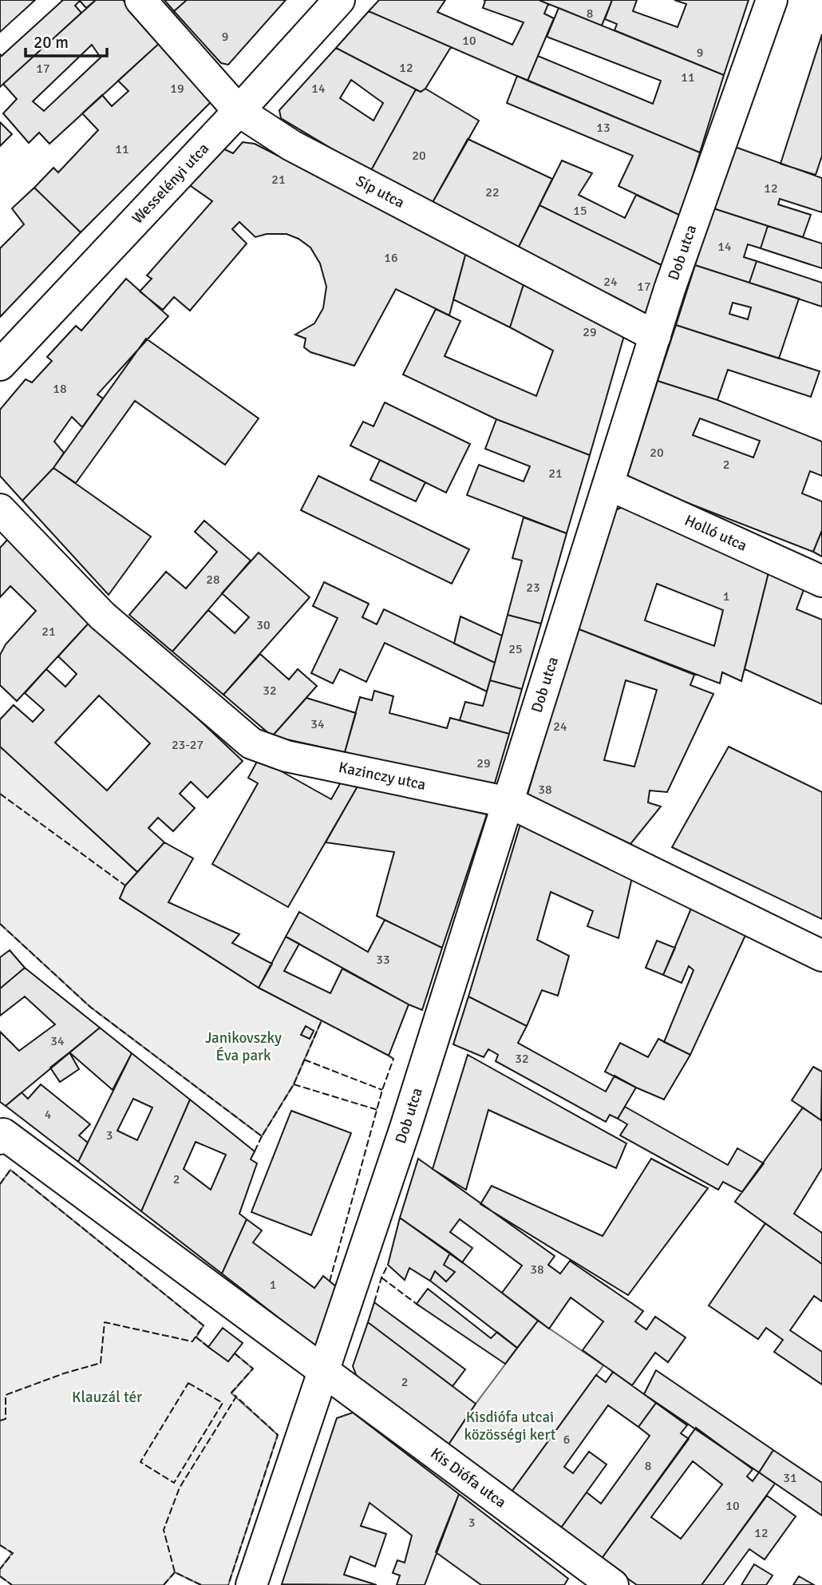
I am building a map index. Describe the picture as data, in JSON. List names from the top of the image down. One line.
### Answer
{"streets":{"street":["Wesselényi utca","Síp utca","Dob utca","Holló utca","Kazinczy utca","Kis Diófa utca"]},"crossings":[["Wesselényi utca","Síp utca"],["Síp utca","Dob utca"],["Dob utca","Holló utca"],["Dob utca","Kazinczy utca"],["Dob utca","Kis Diófa utca"]],"parks":["Janikovszky Éva park","Klauzál tér","Kisdiófa utcai közösségi kert"],"house_numbers":["8","9","10","9","12","17","11","19","14","13","11","20","21","12","22","15","14","16","24","17","29","18","20","2","21","28","23","1","30","21","25","32","34","24","23-27","29","38","33","34","32","4","3","2","38","1","2","6","8","31","10","3","12"],"scale_bar":"20 m"}
